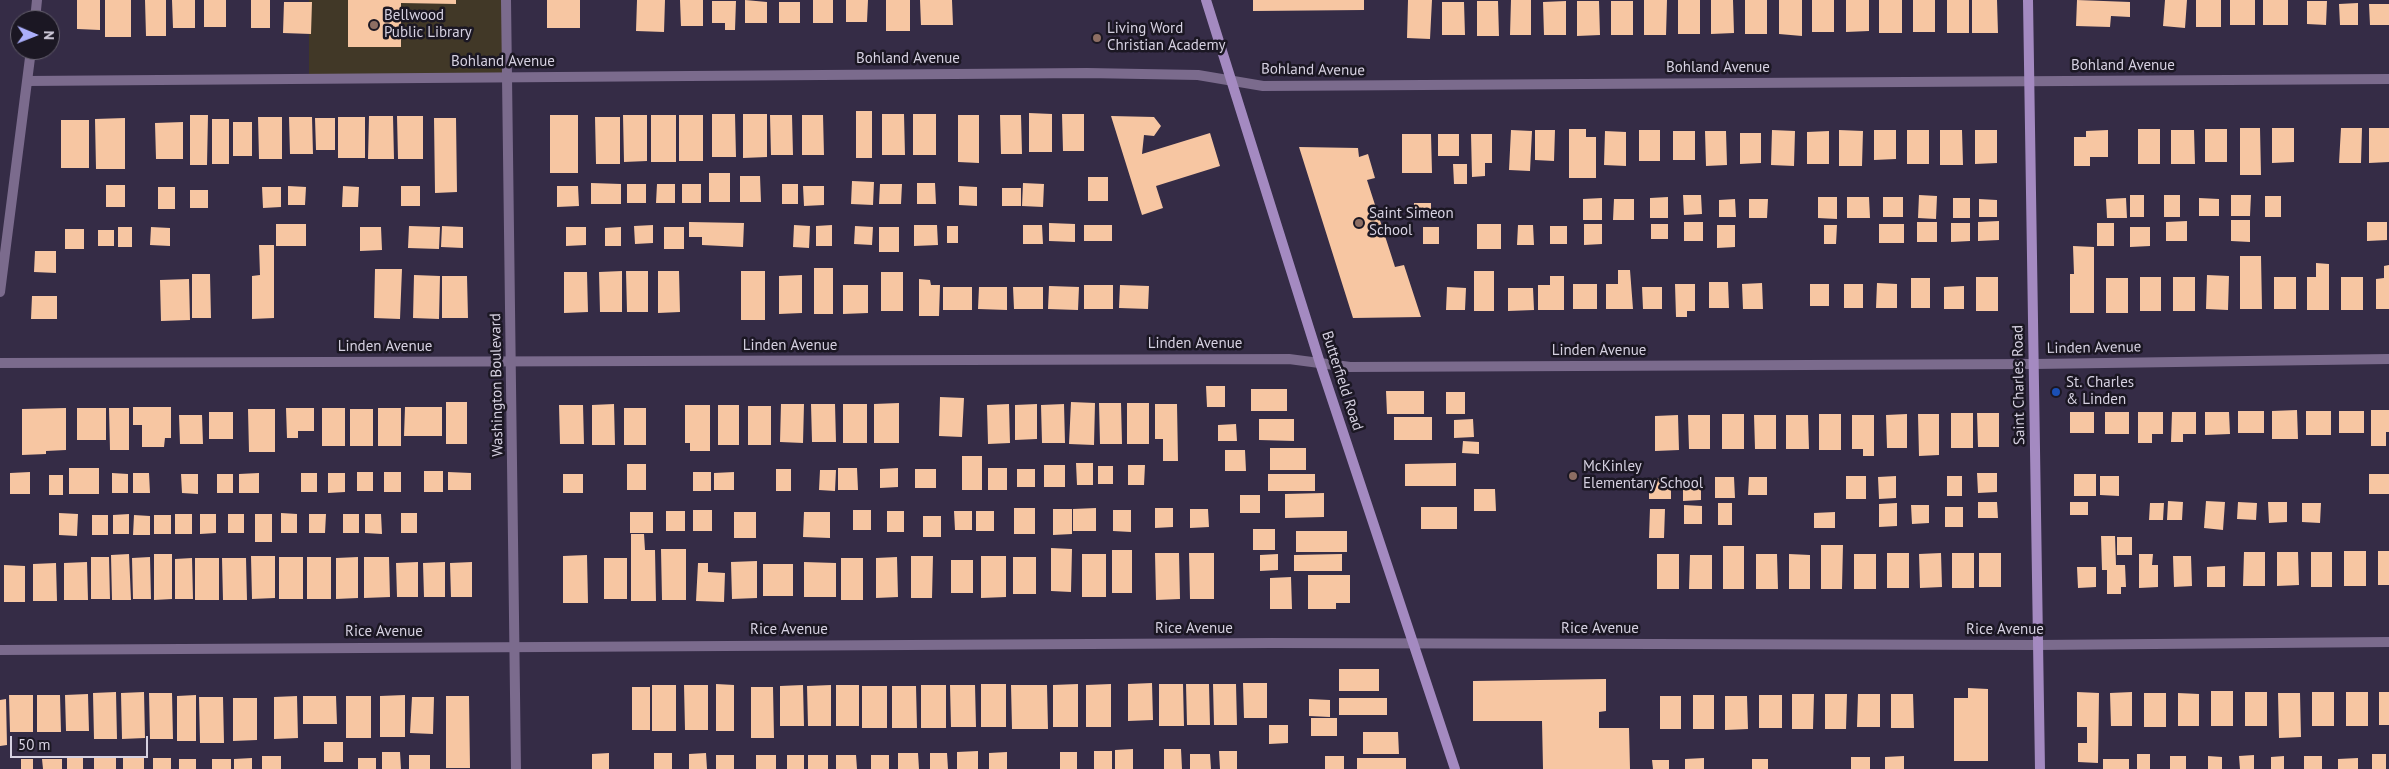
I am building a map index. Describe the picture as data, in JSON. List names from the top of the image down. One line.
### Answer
{"streets":{"main road":["Butterfield Road","Saint Charles Road"],"street":["Bohland Avenue","Linden Avenue","Washington Boulevard","Rice Avenue"]},"crossings":[["Bohland Avenue","Butterfield Road"],["Bohland Avenue","Washington Boulevard"],["Bohland Avenue","Saint Charles Road"],["Linden Avenue","Butterfield Road"],["Linden Avenue","Washington Boulevard"],["Linden Avenue","Saint Charles Road"],["Butterfield Road","Rice Avenue"],["Washington Boulevard","Rice Avenue"],["Saint Charles Road","Rice Avenue"]],"places":["Bellwood Public Library","Living Word Christian Academy","Saint Simeon School","St. Charles & Linden","McKinley Elementary School"],"scale_bar":"50 m","north":"right"}
